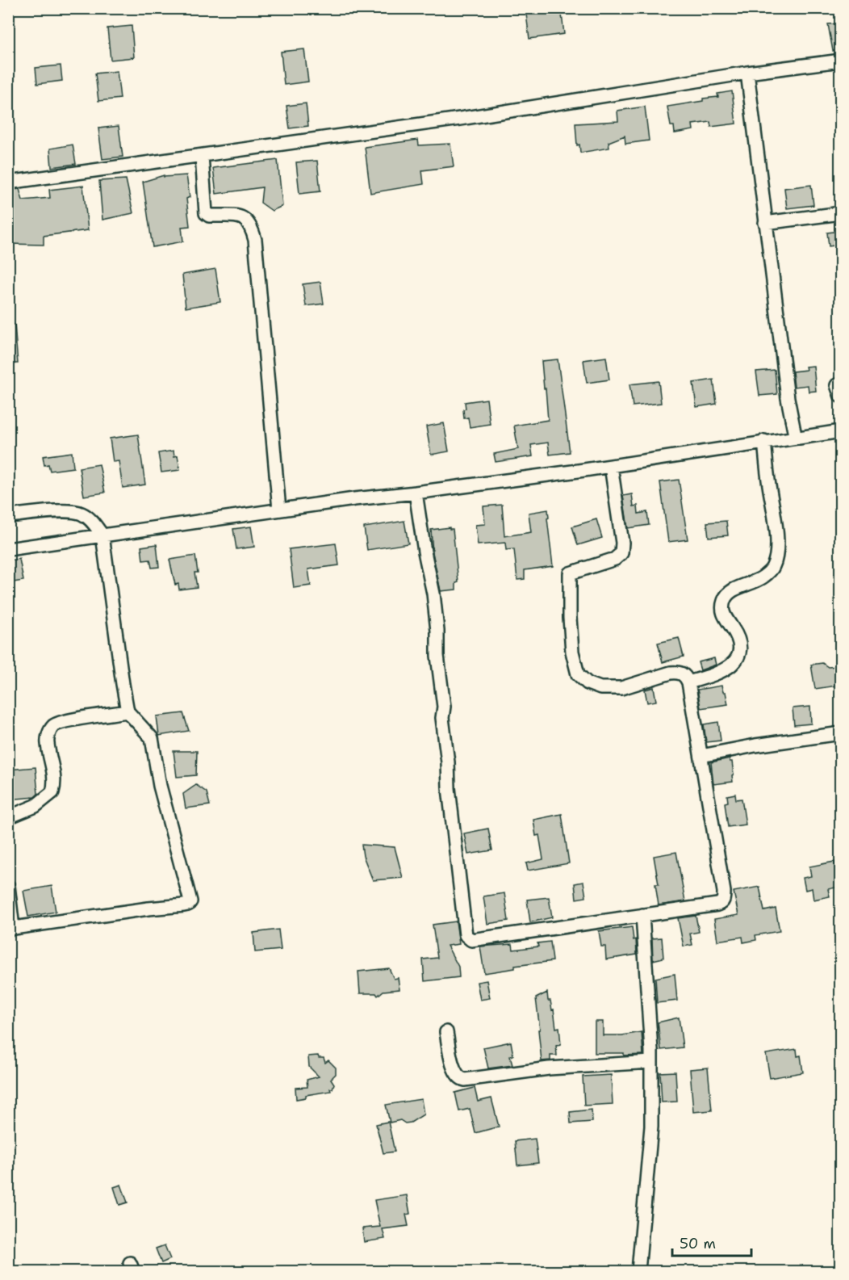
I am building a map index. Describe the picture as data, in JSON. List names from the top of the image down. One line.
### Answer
{"scale_bar":"50 m"}
